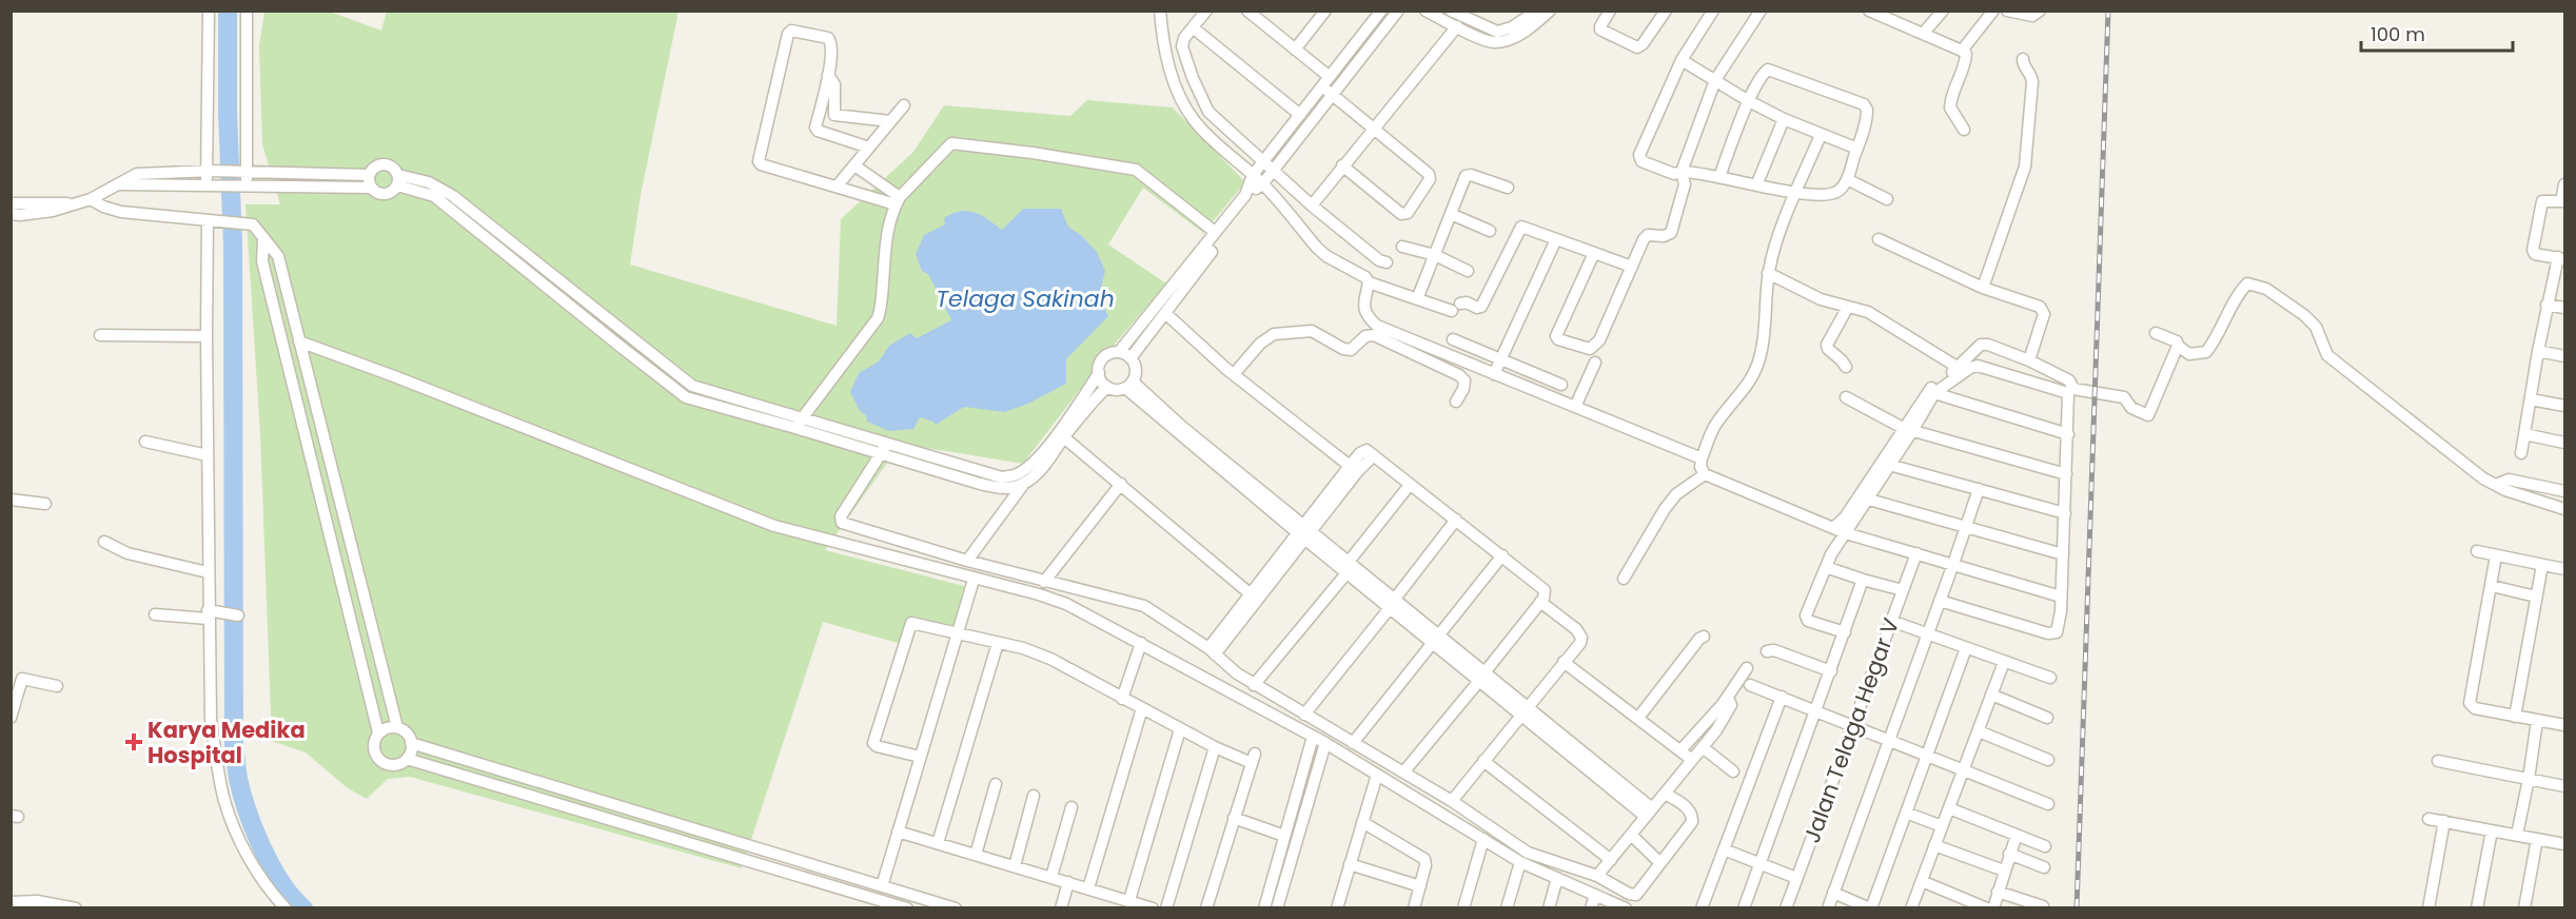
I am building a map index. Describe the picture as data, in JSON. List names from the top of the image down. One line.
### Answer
{"streets":{"street":["Jalan Telaga Hegar V"]},"water":["Telaga Sakinah"],"places":{"health":["Karya Medika Hospital"]},"scale_bar":"100 m"}
